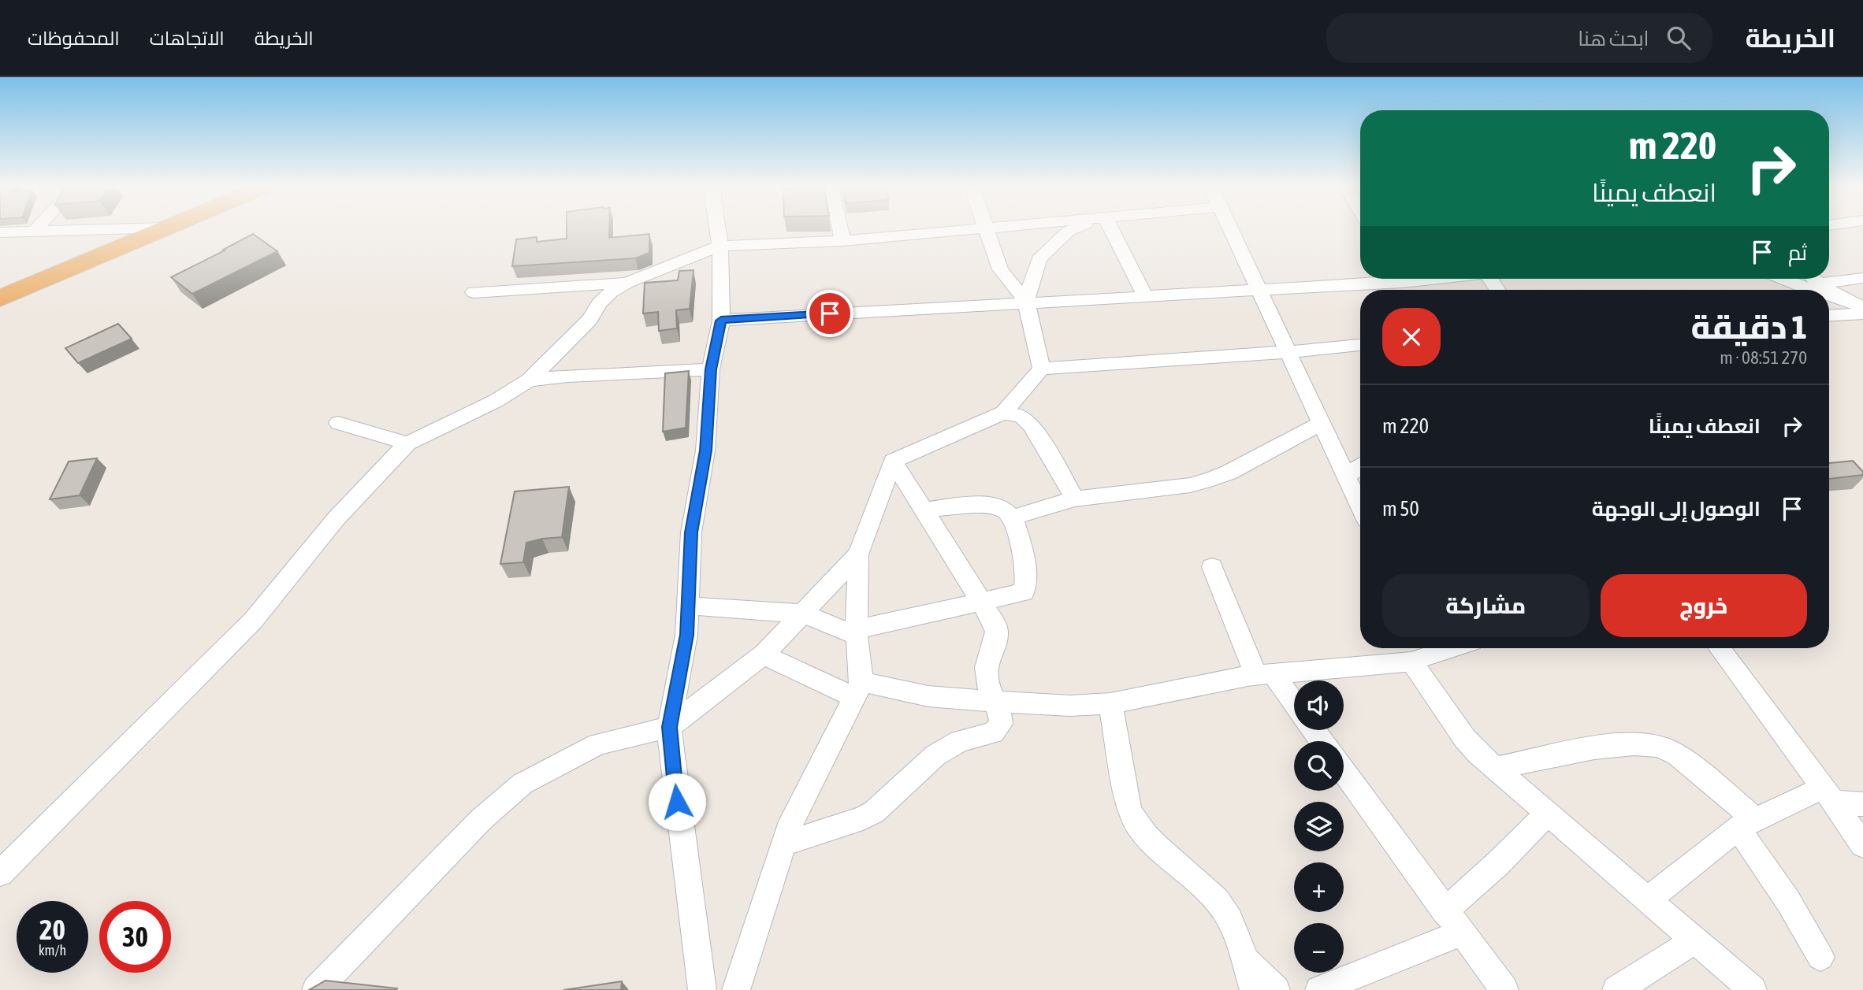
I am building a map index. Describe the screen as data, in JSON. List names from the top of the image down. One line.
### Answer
{"page":{"header":"الخريطة","search":"ابحث هنا","nav":["الخريطة","الاتجاهات","المحفوظات"],"turn":["220 m","انعطف يمينًا"],"then":"ثم","heading":["1 دقيقة","270 m · 08:51"],"list":[{"name":"انعطف يمينًا","value":"220 m"},{"name":"الوصول إلى الوجهة","value":"50 m"}],"buttons":["خروج","مشاركة"],"map_buttons":["+","−"],"speed":"20 km/h","limit":"30"}}
